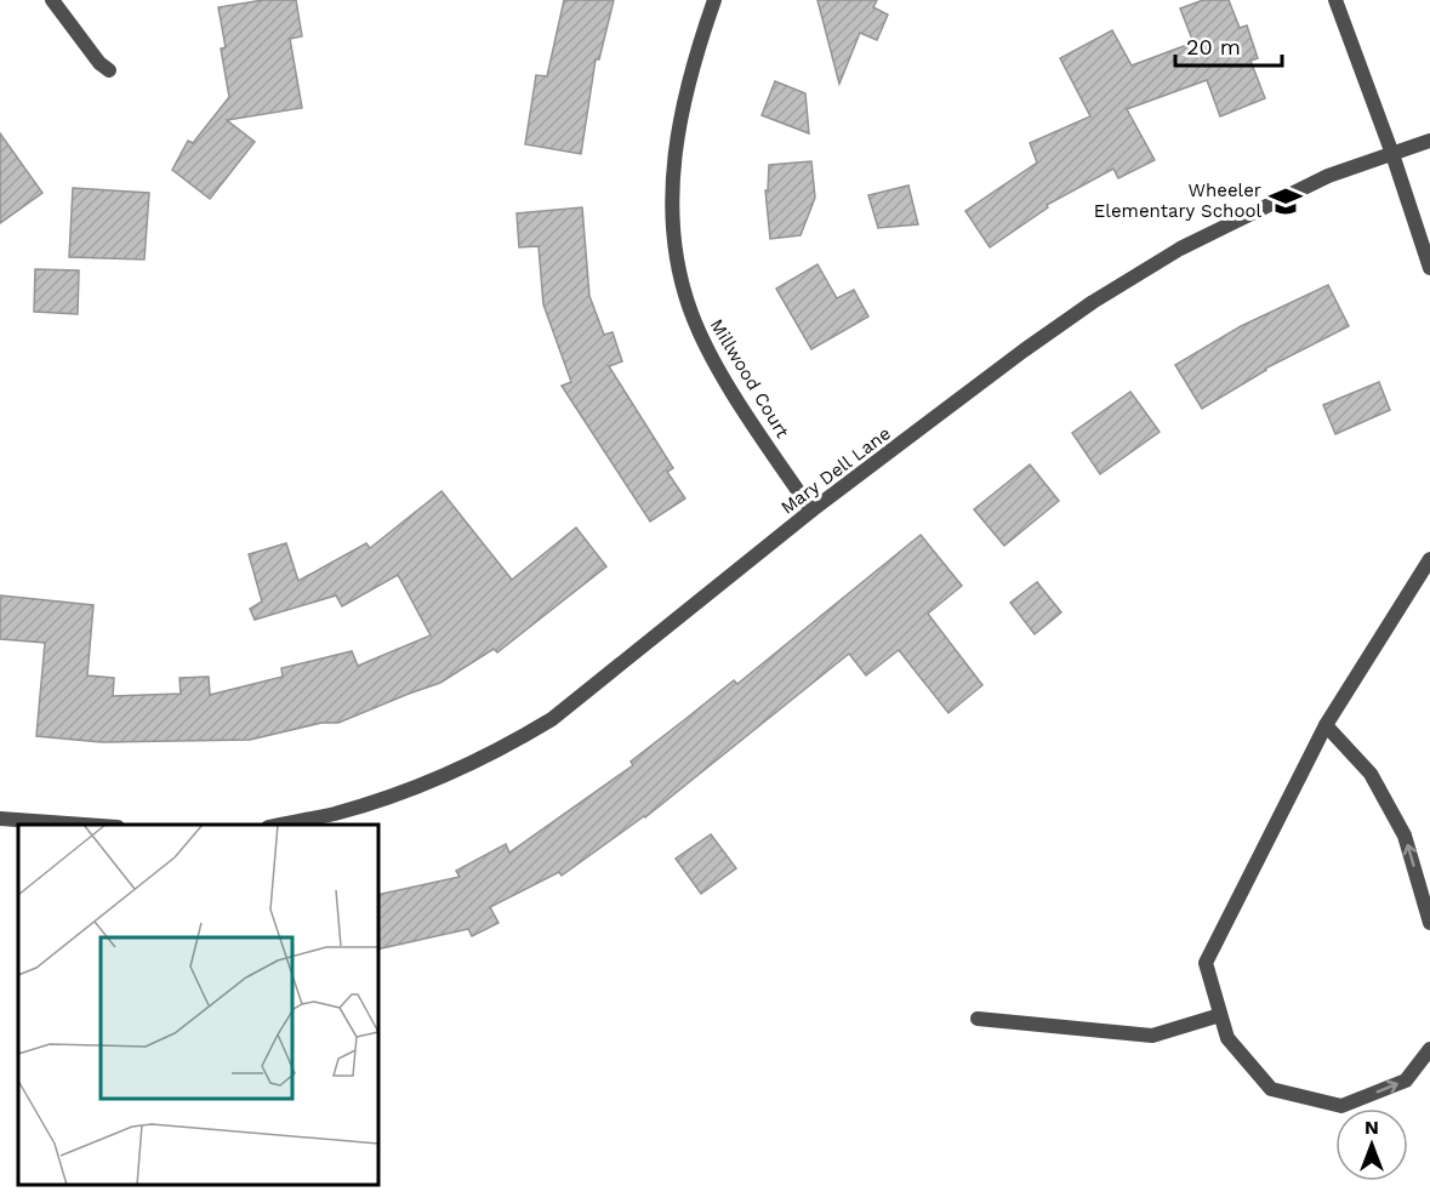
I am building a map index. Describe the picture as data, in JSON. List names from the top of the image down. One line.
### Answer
{"streets":{"street":["Millwood Court","Mary Dell Lane"]},"crossings":[["Millwood Court","Mary Dell Lane"]],"places":{"school or university":["Wheeler Elementary School"]},"scale_bar":"20 m","north":"top"}
